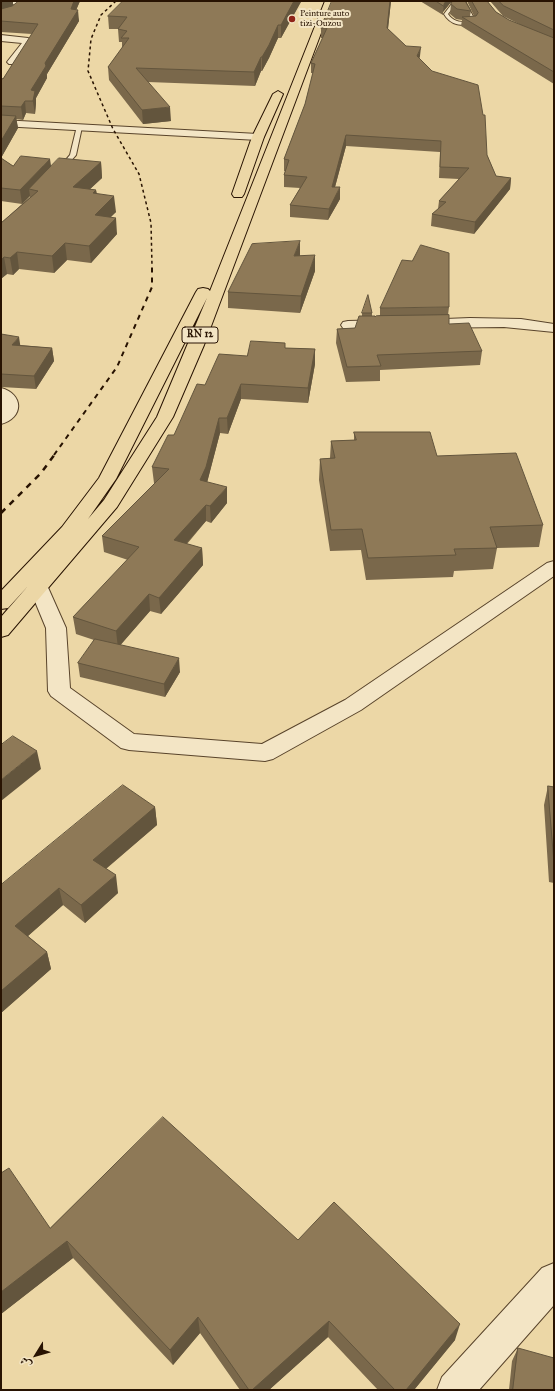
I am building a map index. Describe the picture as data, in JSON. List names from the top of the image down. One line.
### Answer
{"streets":{"highway":["RN 12"]},"places":["Peinture auto tizi-Ouzou"],"north":"bottom left"}
